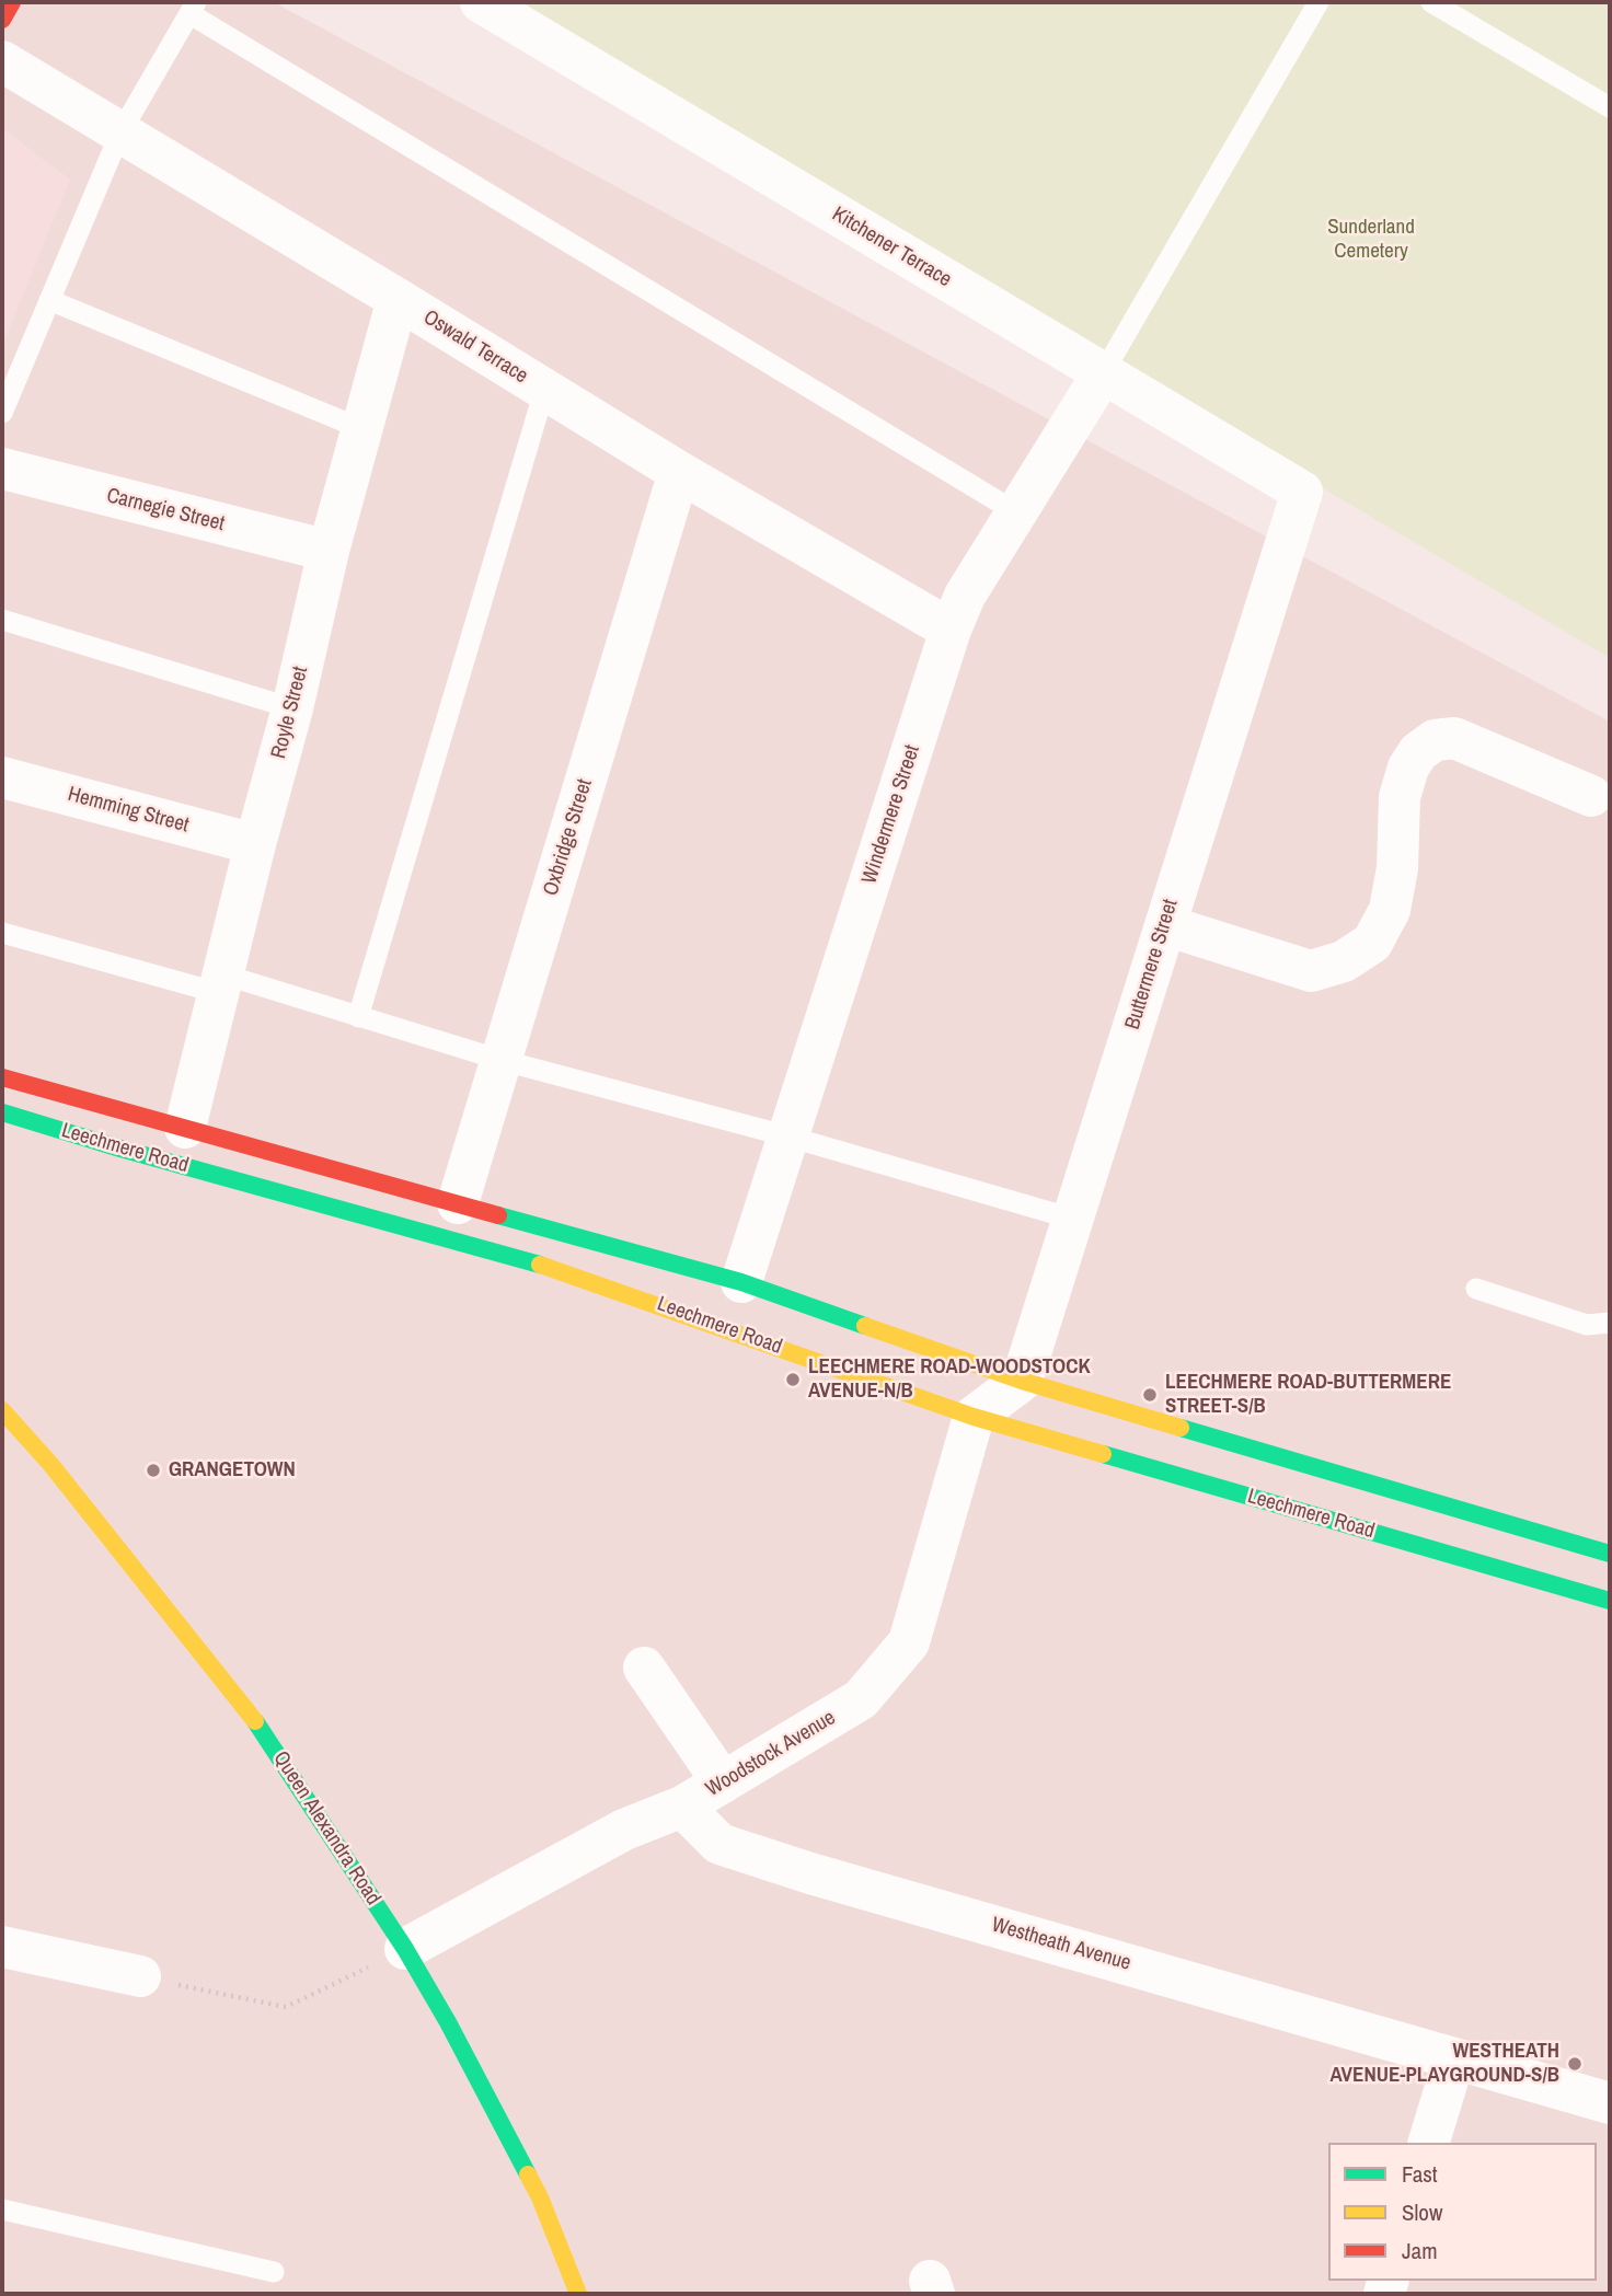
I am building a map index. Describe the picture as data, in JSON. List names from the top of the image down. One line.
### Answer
{"streets":{"street":["Kitchener Terrace","Oswald Terrace","Carnegie Street","Royle Street","Hemming Street","Windermere Street","Oxbridge Street","Buttermere Street","Leechmere Road","Woodstock Avenue","Queen Alexandra Road","Westheath Avenue"]},"crossings":[["Kitchener Terrace","Windermere Street"],["Kitchener Terrace","Buttermere Street"],["Oswald Terrace","Royle Street"],["Oswald Terrace","Windermere Street"],["Oswald Terrace","Oxbridge Street"],["Carnegie Street","Royle Street"],["Royle Street","Hemming Street"],["Royle Street","Leechmere Road"],["Windermere Street","Leechmere Road"],["Oxbridge Street","Leechmere Road"],["Buttermere Street","Leechmere Road"],["Leechmere Road","Woodstock Avenue"],["Woodstock Avenue","Queen Alexandra Road"],["Woodstock Avenue","Westheath Avenue"]],"parks":["Sunderland Cemetery"],"places":["LEECHMERE ROAD-WOODSTOCK AVENUE-N/B","LEECHMERE ROAD-BUTTERMERE STREET-S/B","GRANGETOWN","WESTHEATH AVENUE-PLAYGROUND-S/B"],"legend":["Fast","Slow","Jam"]}
